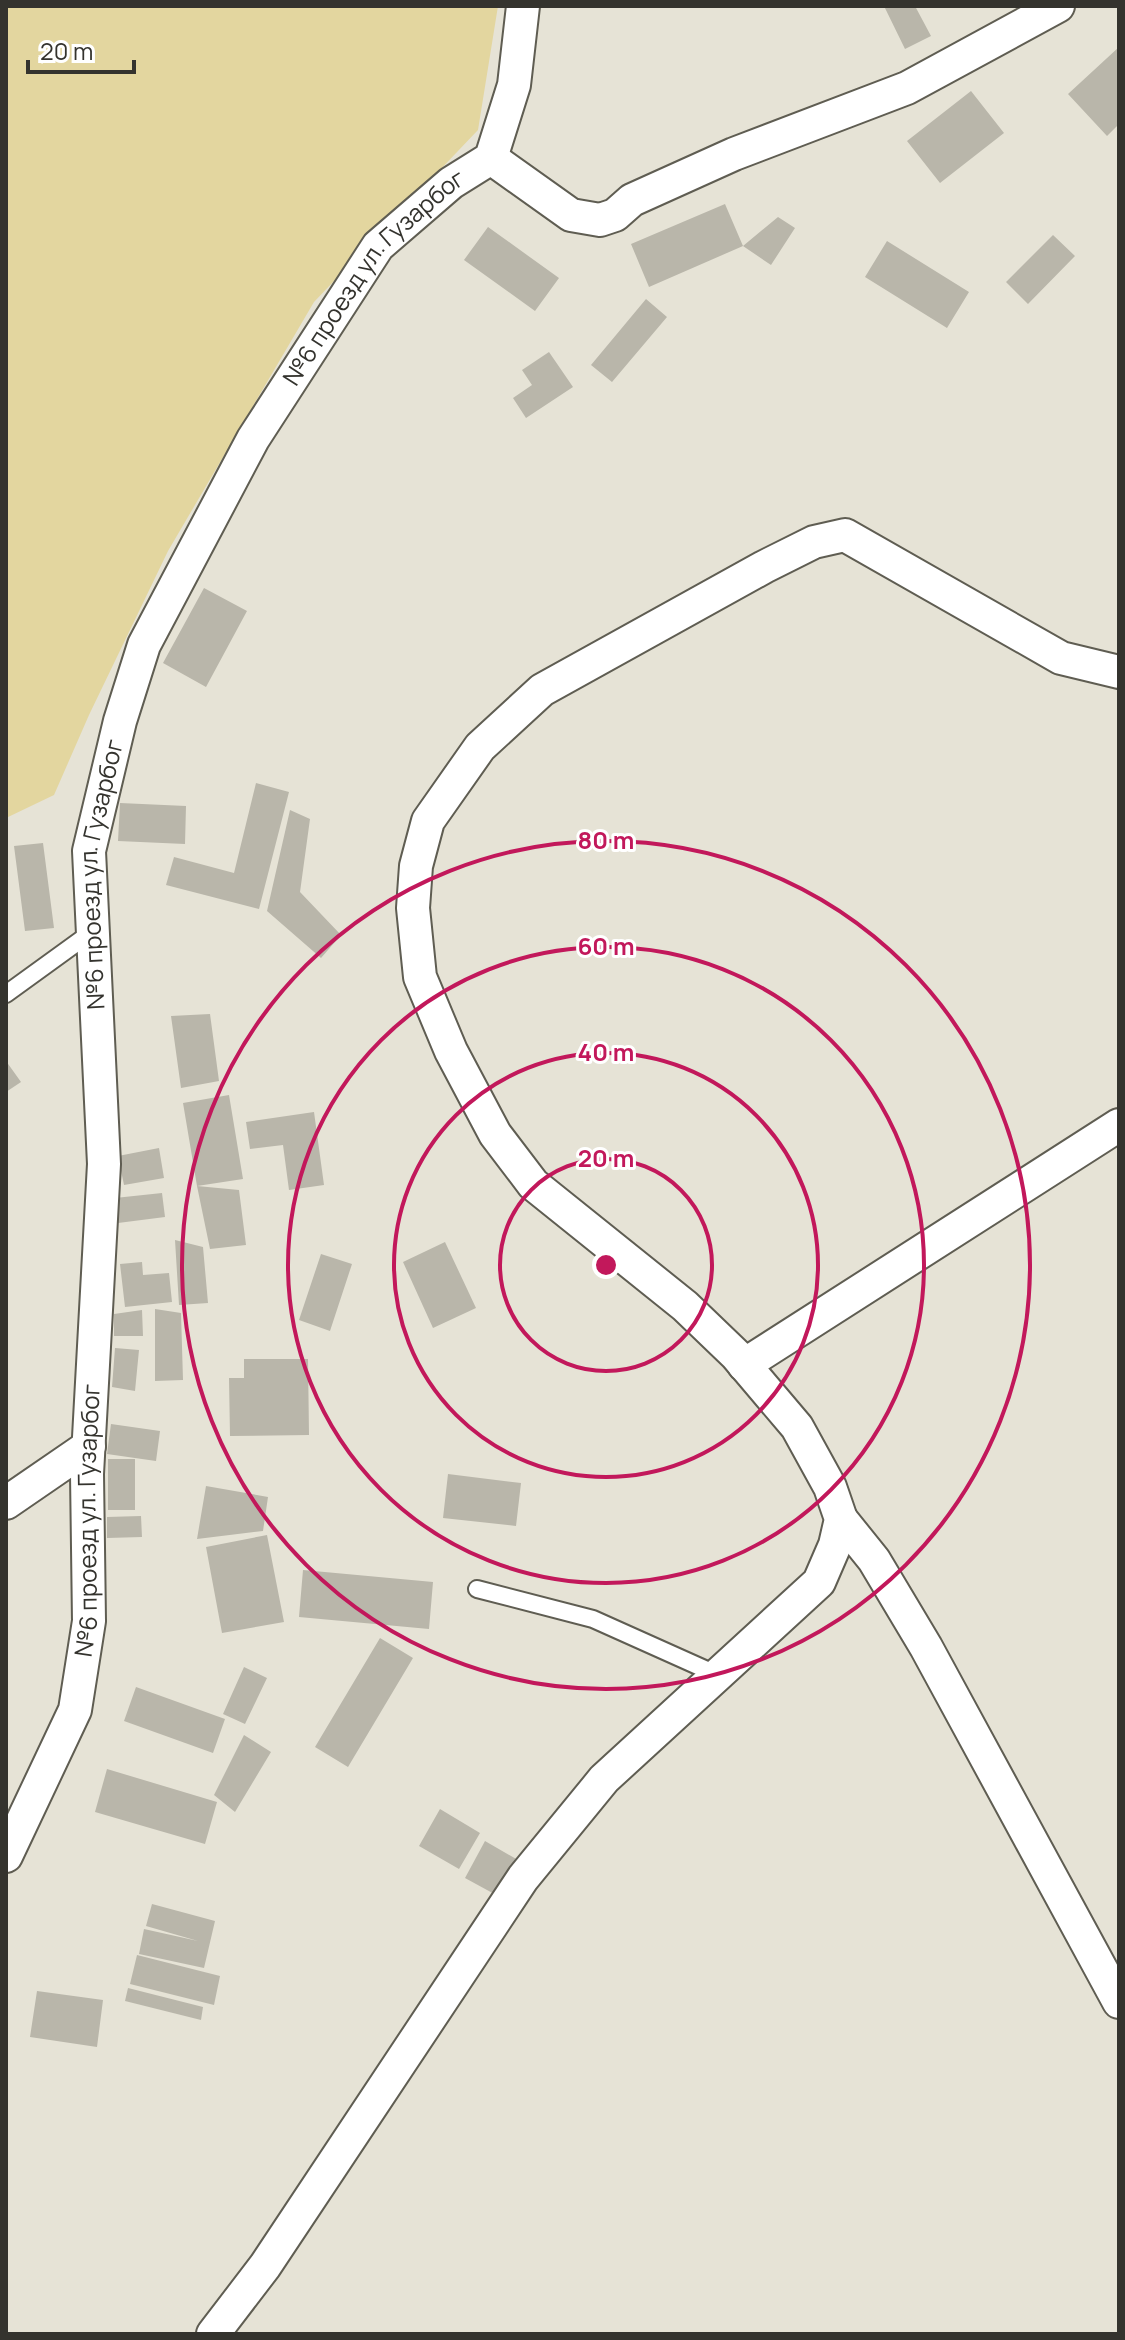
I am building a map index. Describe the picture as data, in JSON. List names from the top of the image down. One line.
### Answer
{"streets":{"street":["№6 проезд ул. Гузарбог"]},"scale_bar":"20 m","rings":["80 m","60 m","40 m","20 m"]}
